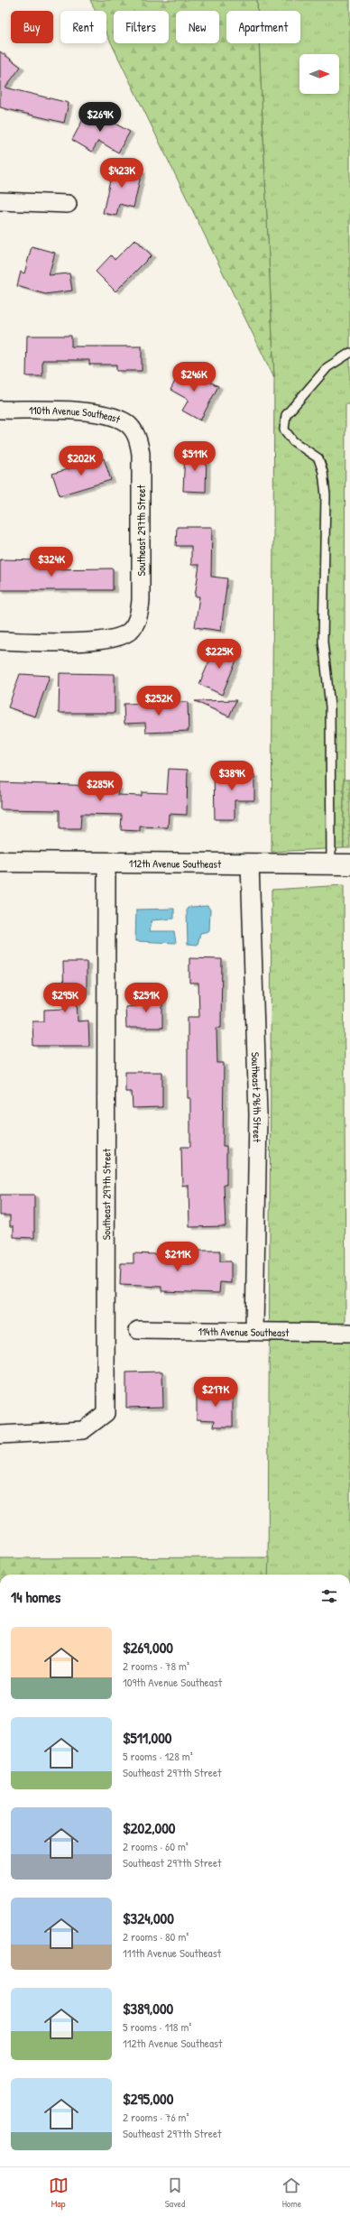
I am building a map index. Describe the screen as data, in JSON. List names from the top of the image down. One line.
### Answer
{"streets":{"street":["110th Avenue Southeast","Southeast 297th Street","112th Avenue Southeast","Southeast 296th Street","114th Avenue Southeast"]},"crossings":[["110th Avenue Southeast","Southeast 297th Street"],["Southeast 297th Street","112th Avenue Southeast"],["112th Avenue Southeast","Southeast 296th Street"],["Southeast 296th Street","114th Avenue Southeast"]],"north":"right","page":{"chip":["Buy","Rent","Filters","New","Apartment"],"price":["$269K","$423K","$246K","$511K","$202K","$324K","$225K","$252K","$389K","$285K","$295K","$251K","$211K","$217K"],"heading":"14 homes","list":[{"name":"$269,000","note":"2 rooms · 78 m² · 109th Avenue Southeast"},{"name":"$511,000","note":"5 rooms · 128 m² · Southeast 297th Street"},{"name":"$202,000","note":"2 rooms · 60 m² · Southeast 297th Street"},{"name":"$324,000","note":"2 rooms · 80 m² · 111th Avenue Southeast"},{"name":"$389,000","note":"5 rooms · 118 m² · 112th Avenue Southeast"},{"name":"$295,000","note":"2 rooms · 76 m² · Southeast 297th Street"}],"tabs":["Map","Saved","Home"]}}
